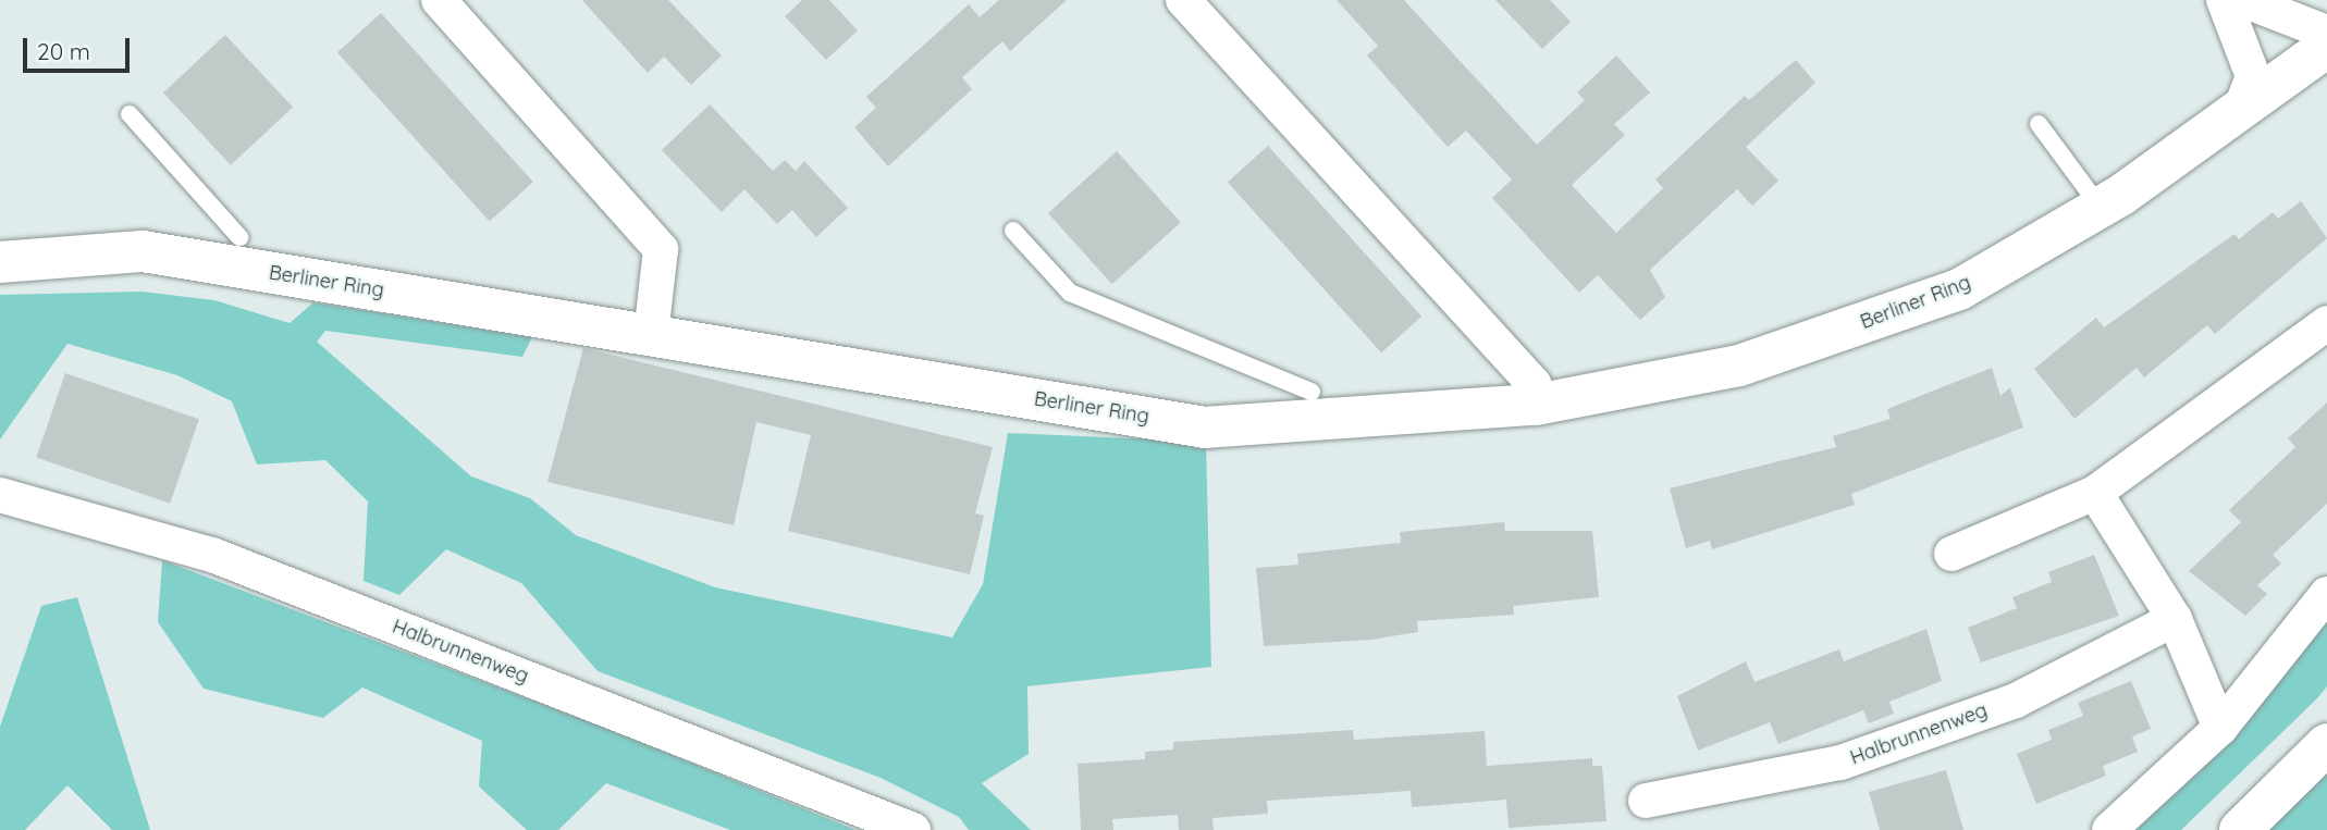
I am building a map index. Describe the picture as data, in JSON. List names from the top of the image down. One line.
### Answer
{"streets":{"street":["Berliner Ring","Halbrunnenweg"]},"scale_bar":"20 m"}
